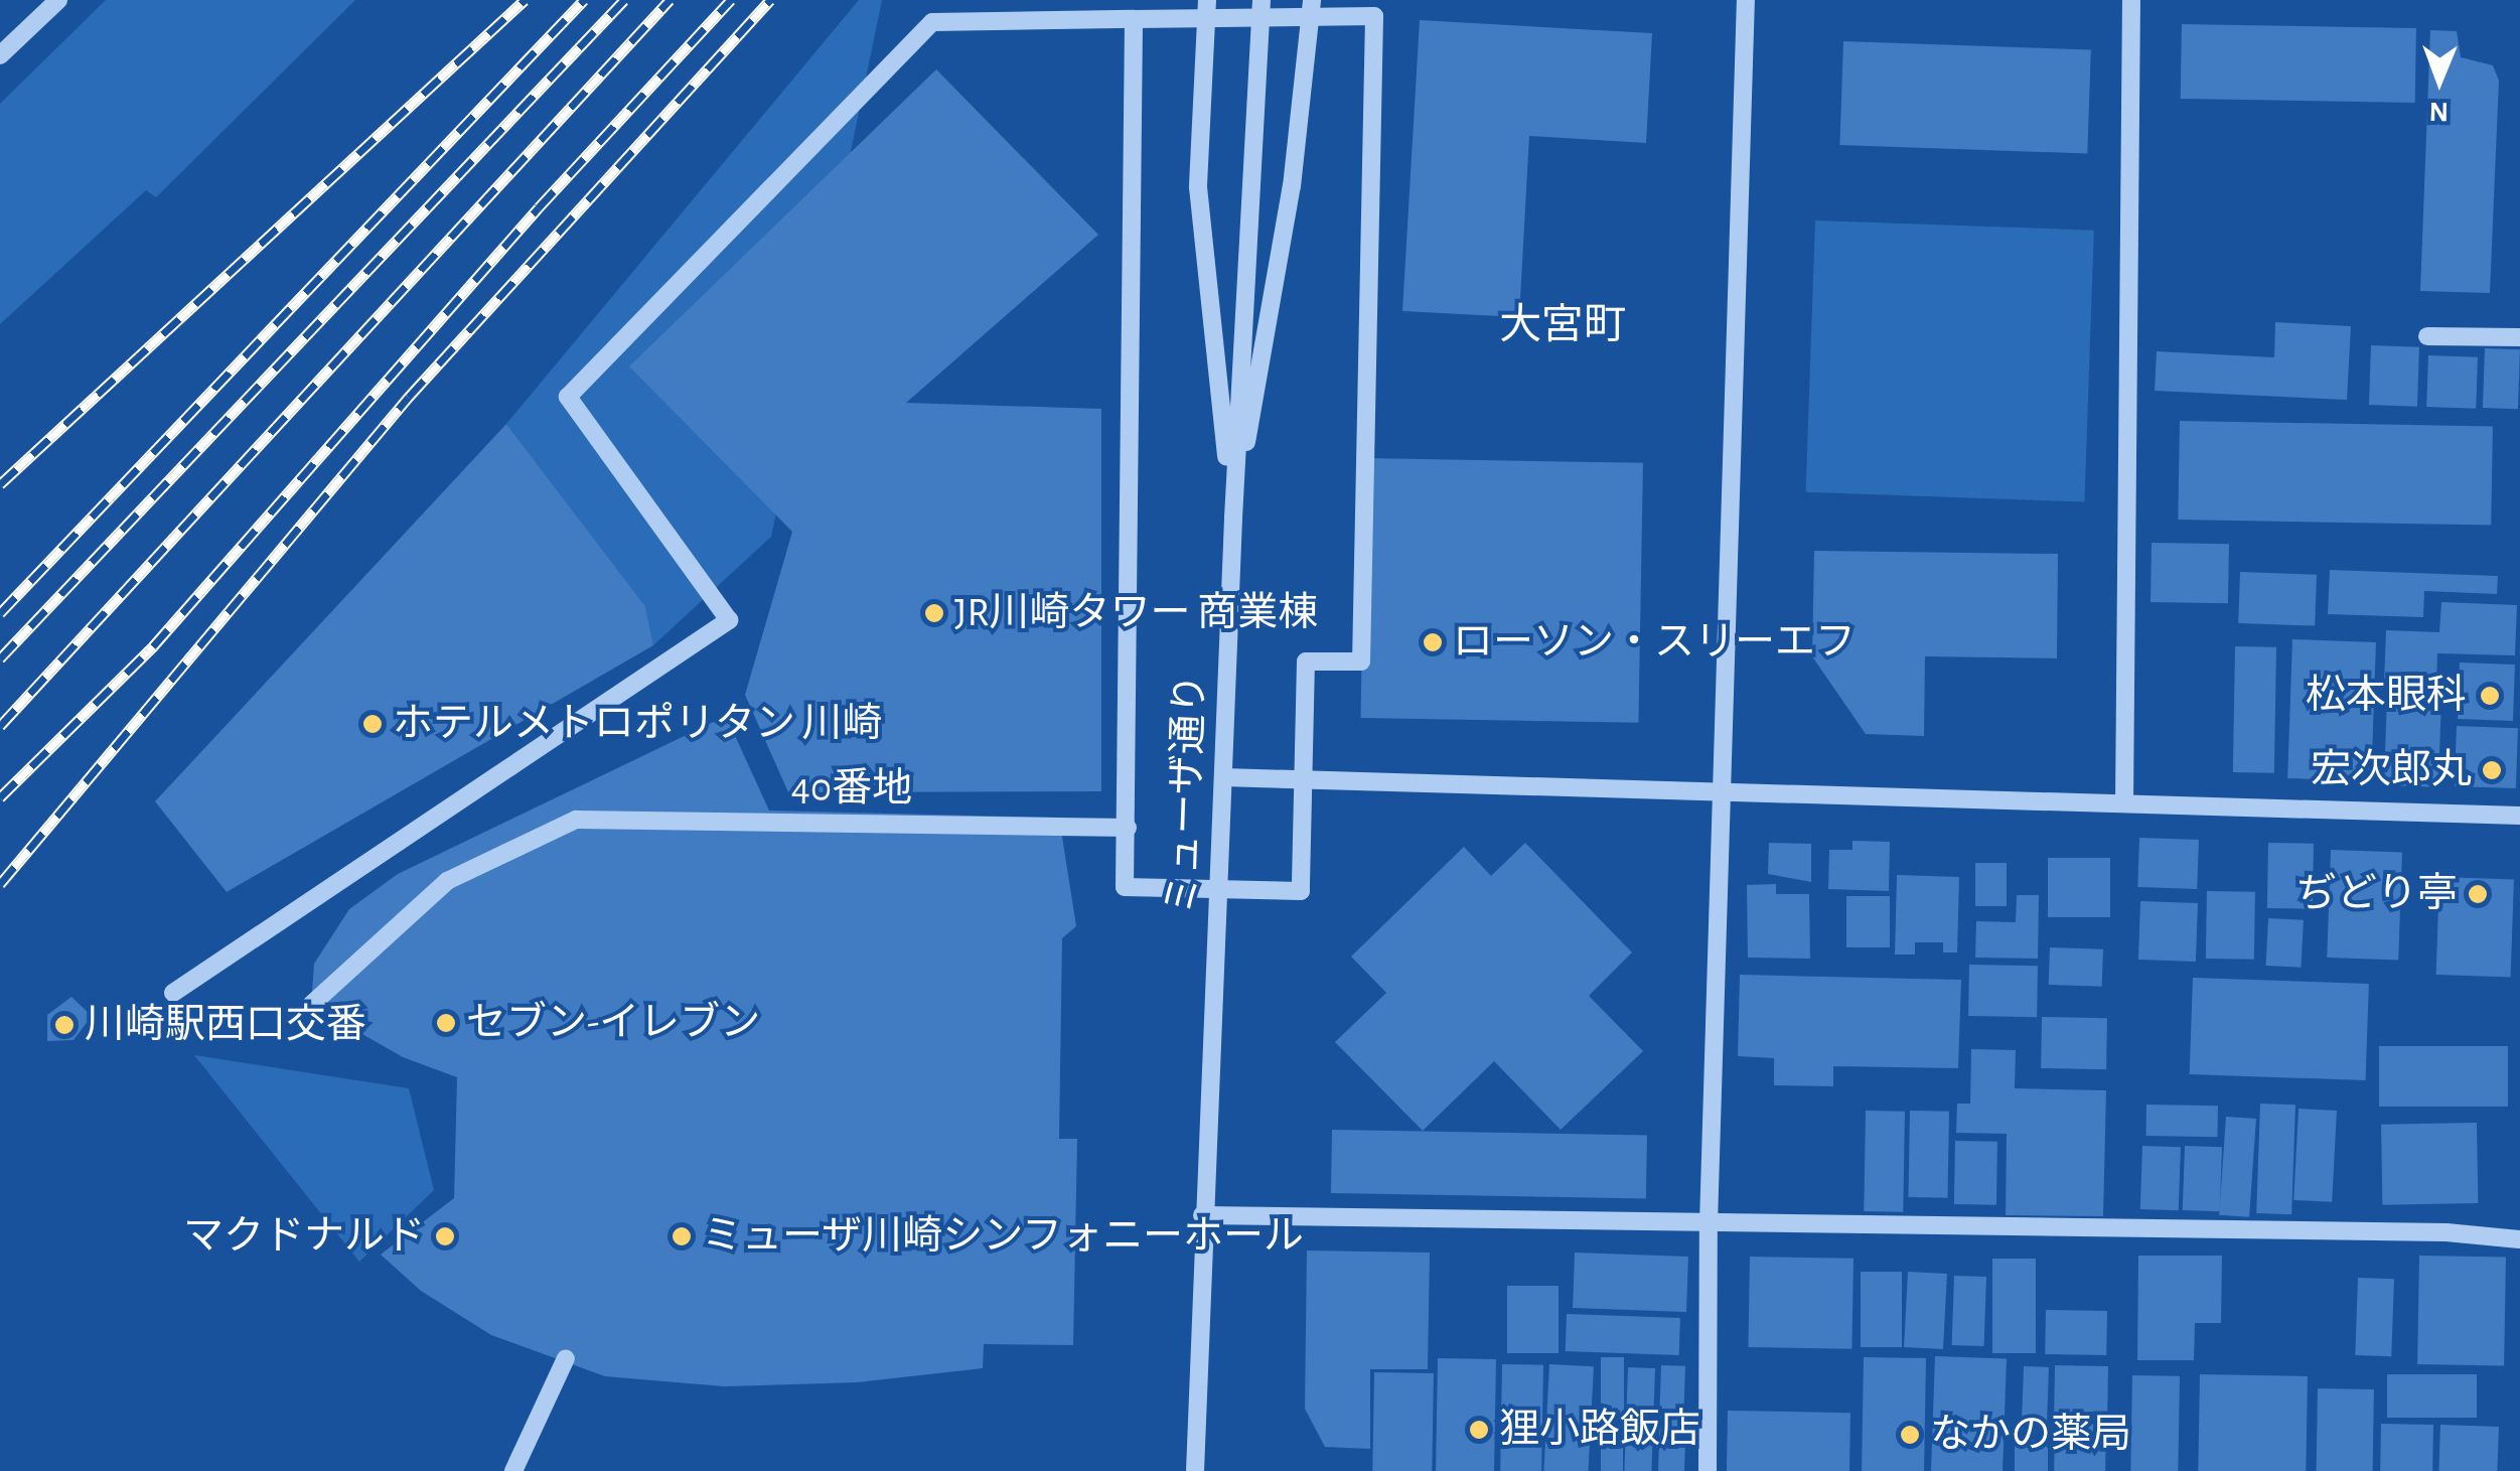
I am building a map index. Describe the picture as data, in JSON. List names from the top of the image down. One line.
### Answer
{"streets":{"street":["40番地","ミューザ通り"]},"districts":["大宮町"],"places":["JR川崎タワー 商業棟","ローソン・スリーエフ","松本眼科","ホテルメトロポリタン 川崎","宏次郎丸","ぢどり亭","セブン-イレブン","川崎駅西口交番","マクドナルド","ミューザ川崎シンフォニーホール","狸小路飯店","なかの薬局"],"north":"bottom"}
